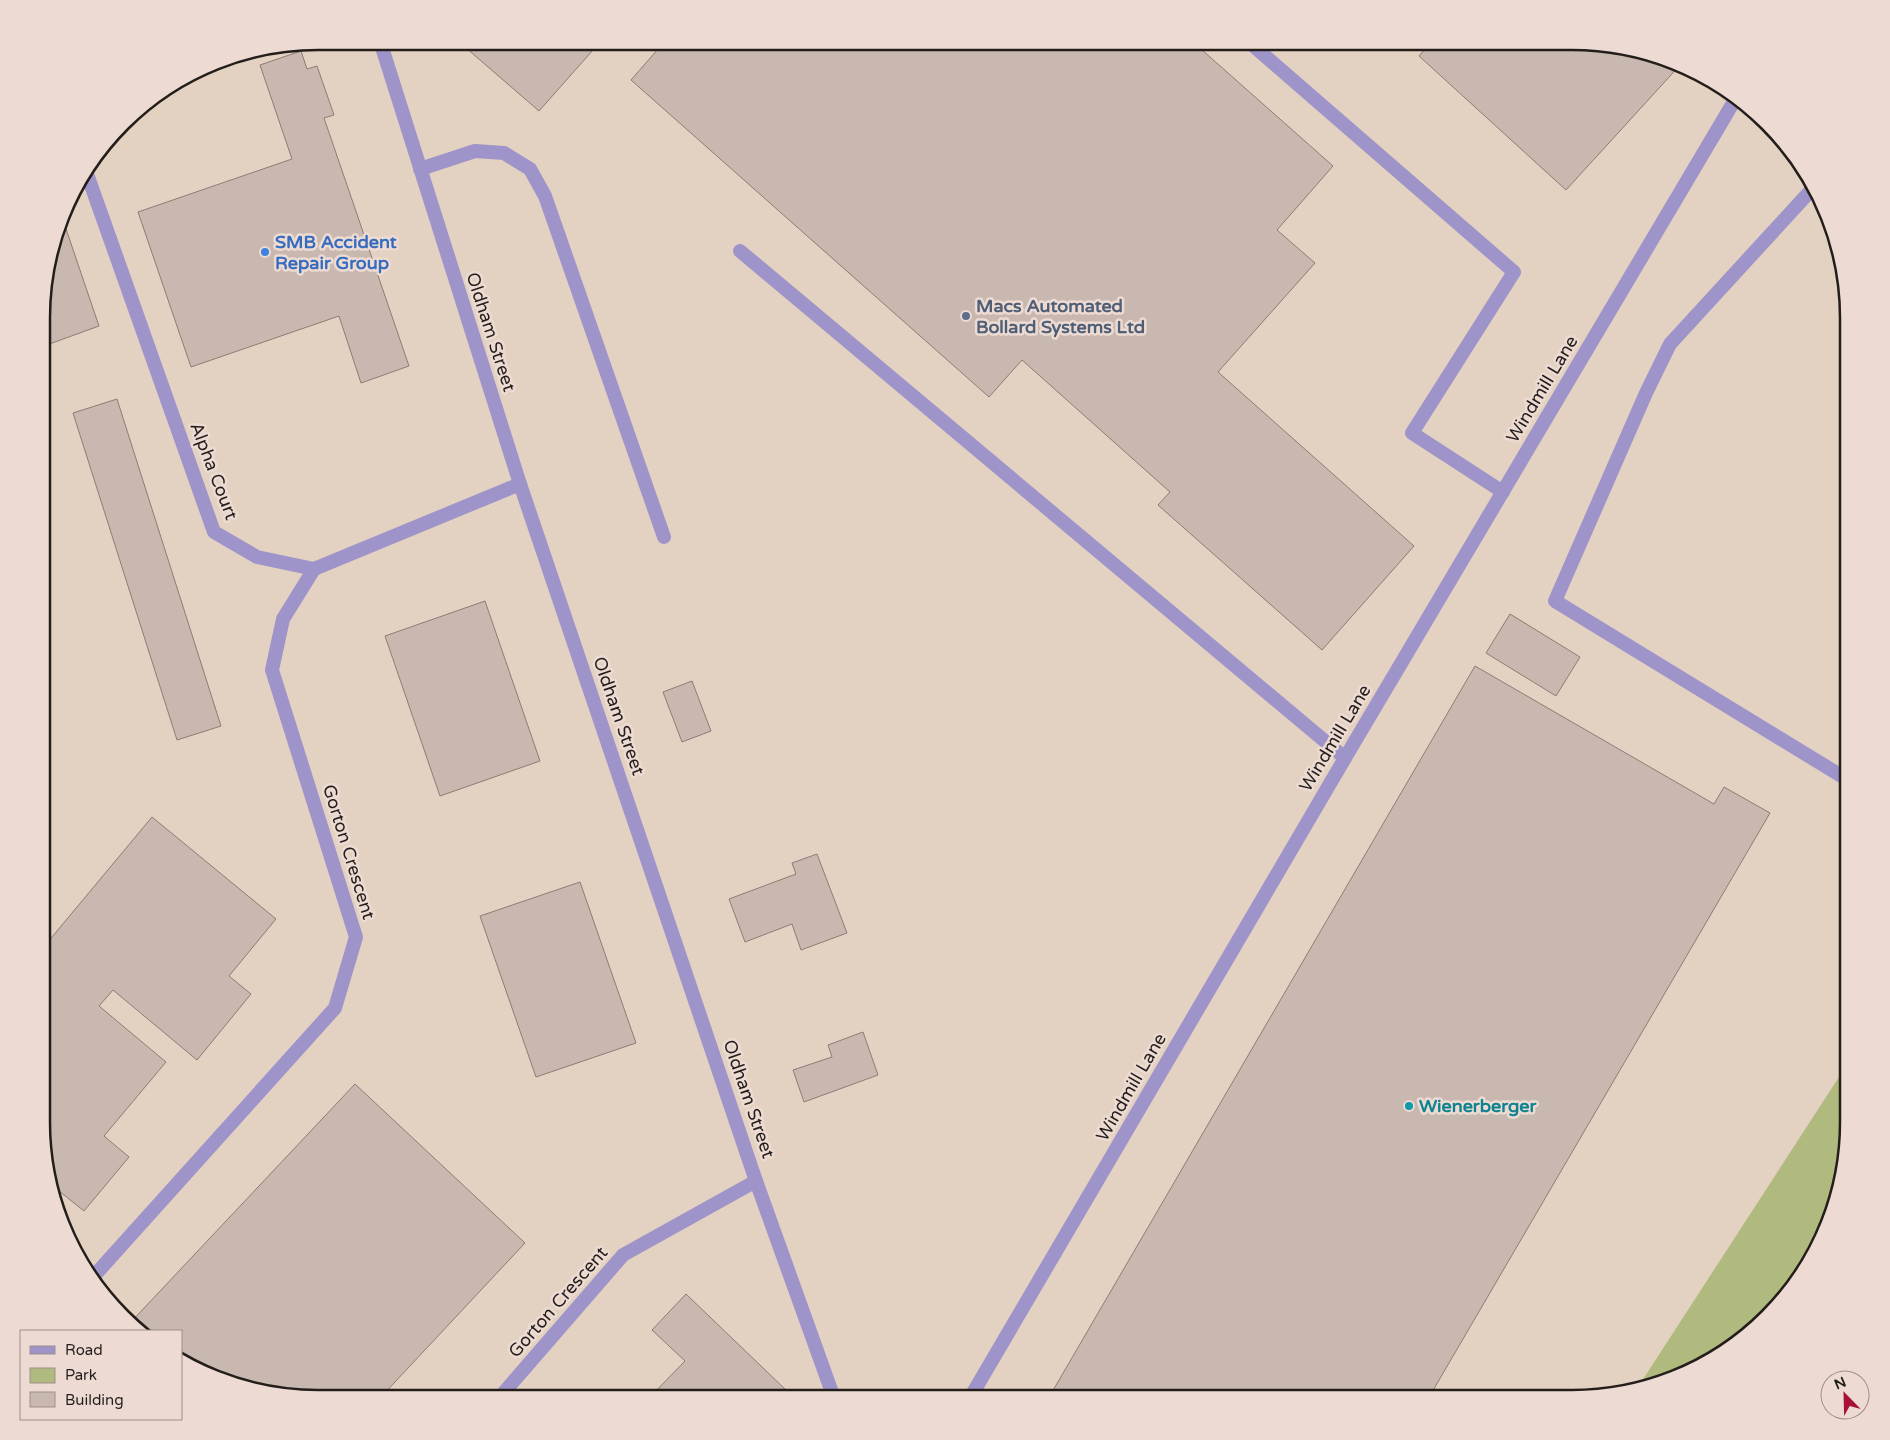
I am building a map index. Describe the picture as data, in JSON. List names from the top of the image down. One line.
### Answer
{"streets":{"street":["Oldham Street","Windmill Lane","Alpha Court","Gorton Crescent"]},"crossings":[["Oldham Street","Gorton Crescent"],["Alpha Court","Gorton Crescent"]],"places":["SMB Accident Repair Group","Macs Automated Bollard Systems Ltd","Wienerberger"],"legend":["Road","Park","Building"],"north":"top left"}
